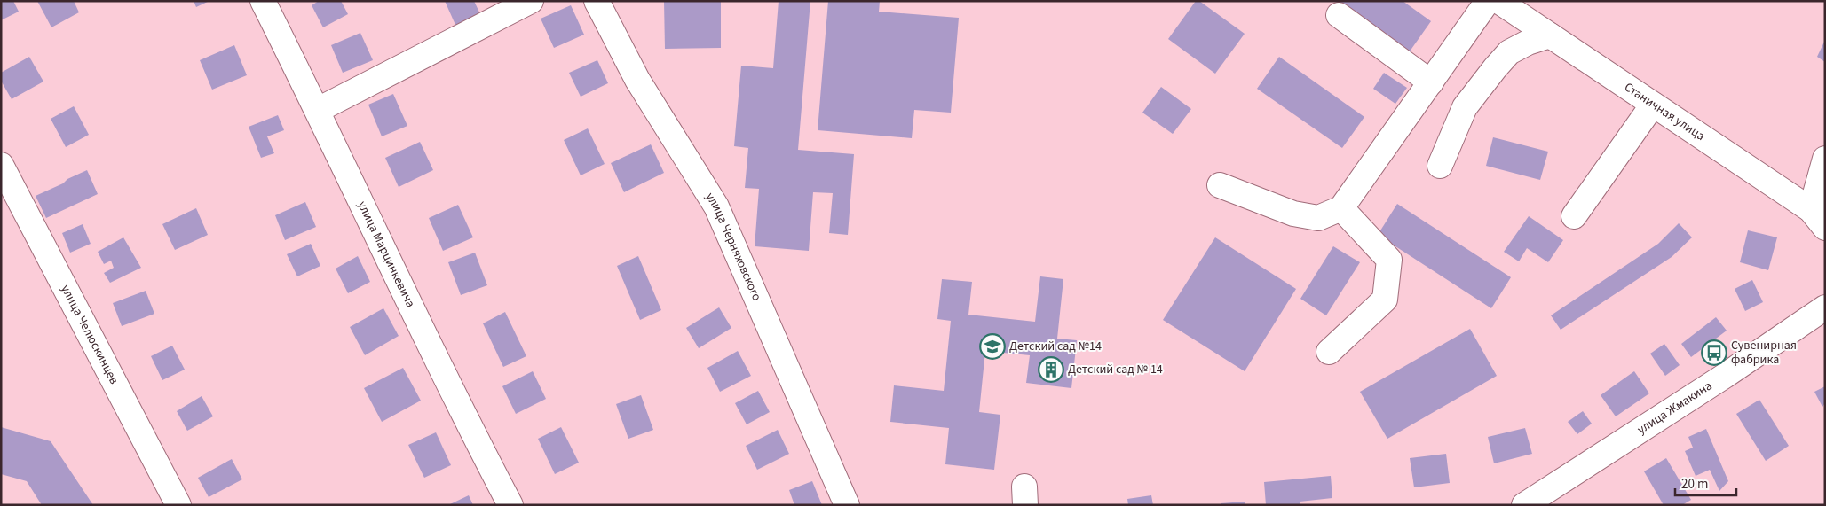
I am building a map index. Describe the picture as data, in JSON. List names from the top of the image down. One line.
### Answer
{"streets":{"street":["Станичная улица","улица Черняховского","улица Марцинкевича","улица Челюскинцев","улица Жмакина"]},"places":{"school or university":["Детский сад №14"],"bus stop":["Сувенирная фабрика"],"building":["Детский сад № 14"]},"scale_bar":"20 m"}
